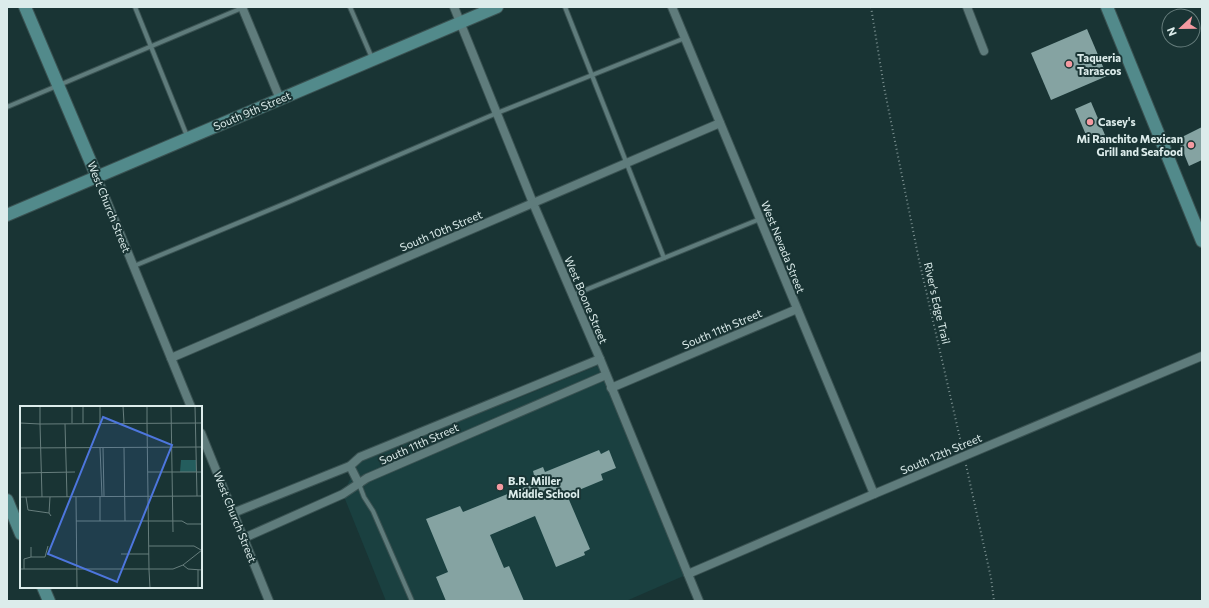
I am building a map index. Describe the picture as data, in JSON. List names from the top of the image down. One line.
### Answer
{"streets":{"main road":["South 9th Street","West Church Street"],"street":["South 10th Street","West Nevada Street","West Boone Street","South 11th Street","South 12th Street"],"path":["River's Edge Trail"]},"crossings":[["South 9th Street","West Church Street"],["South 9th Street","West Boone Street"],["West Church Street","South 10th Street"],["West Church Street","South 11th Street"],["South 10th Street","West Nevada Street"],["South 10th Street","West Boone Street"],["West Nevada Street","South 11th Street"],["West Nevada Street","South 12th Street"],["West Boone Street","South 11th Street"],["West Boone Street","South 12th Street"],["River's Edge Trail","South 12th Street"]],"places":["Taqueria Tarascos","Casey's","Mi Ranchito Mexican Grill and Seafood","B.R. Miller Middle School"],"north":"left"}
